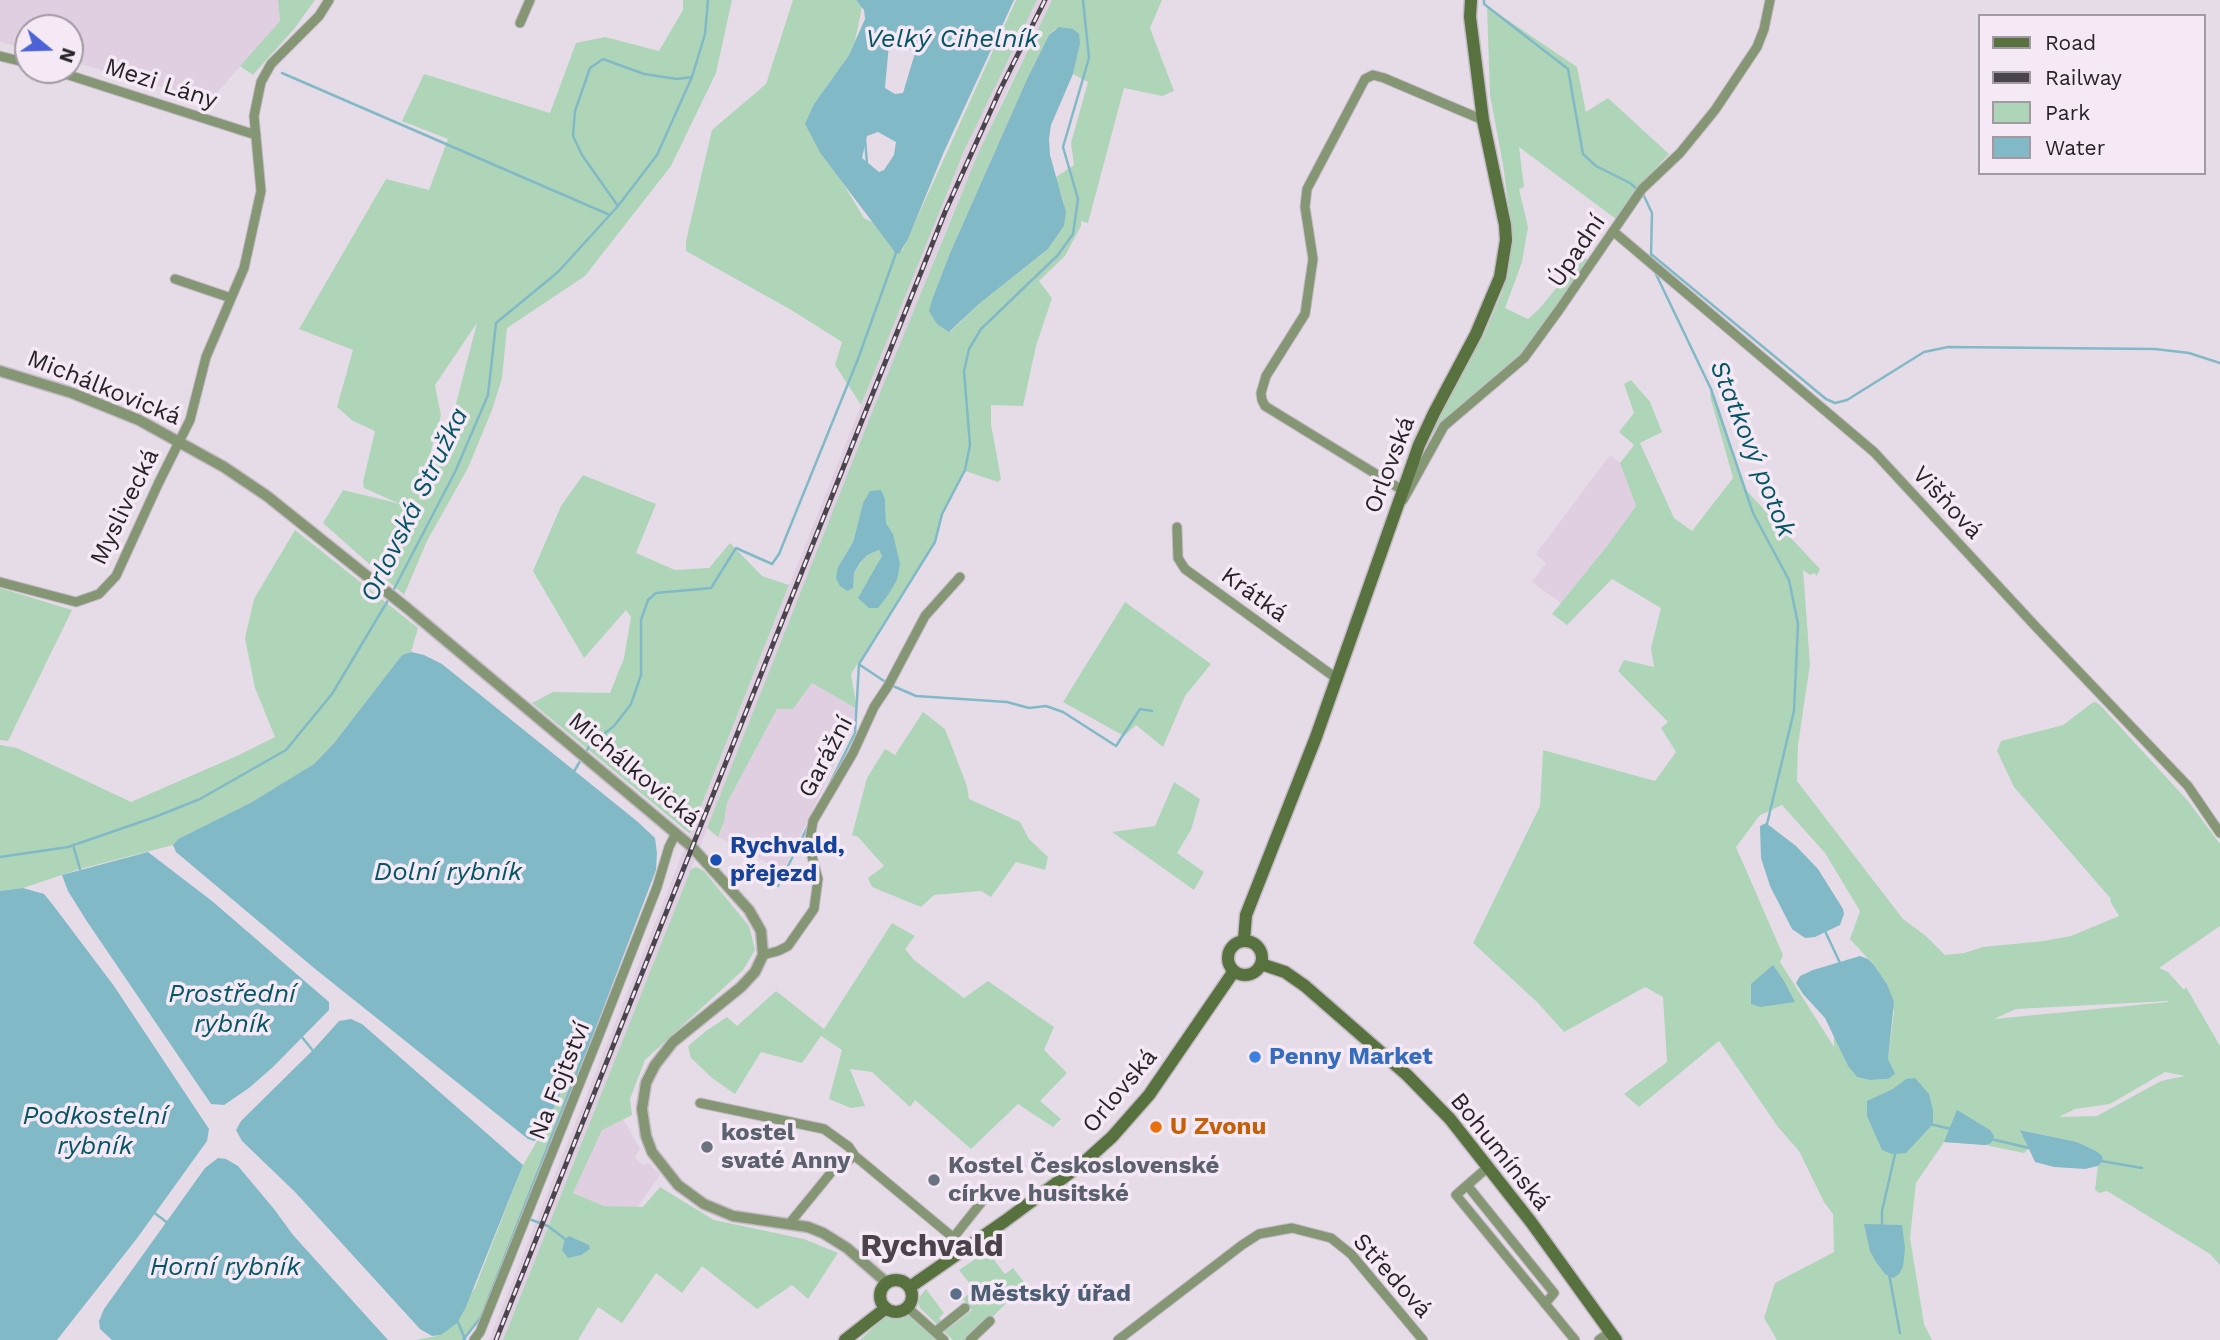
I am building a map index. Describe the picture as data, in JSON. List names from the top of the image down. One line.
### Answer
{"streets":{"main road":["Orlovská","Bohumínská"],"street":["Mezi Lány","Úpadní","Michálkovická","Višňová","Myslivecká","Krátká","Garážní","Na Fojtství","Středová"]},"crossings":[["Mezi Lány","Myslivecká"],["Úpadní","Orlovská"],["Úpadní","Višňová"],["Michálkovická","Myslivecká"],["Michálkovická","Garážní"],["Michálkovická","Na Fojtství"],["Orlovská","Krátká"],["Orlovská","Bohumínská"]],"districts":["Rychvald"],"water":["Velký Cihelník","Statkový potok","Orlovská Stružka","Dolní rybník","Prostřední rybník","Podkostelní rybník","Horní rybník"],"places":["Rychvald, přejezd","Penny Market","U Zvonu","kostel svaté Anny","Kostel Československé církve husitské","Městský úřad"],"legend":["Road","Railway","Park","Water"],"north":"right"}
